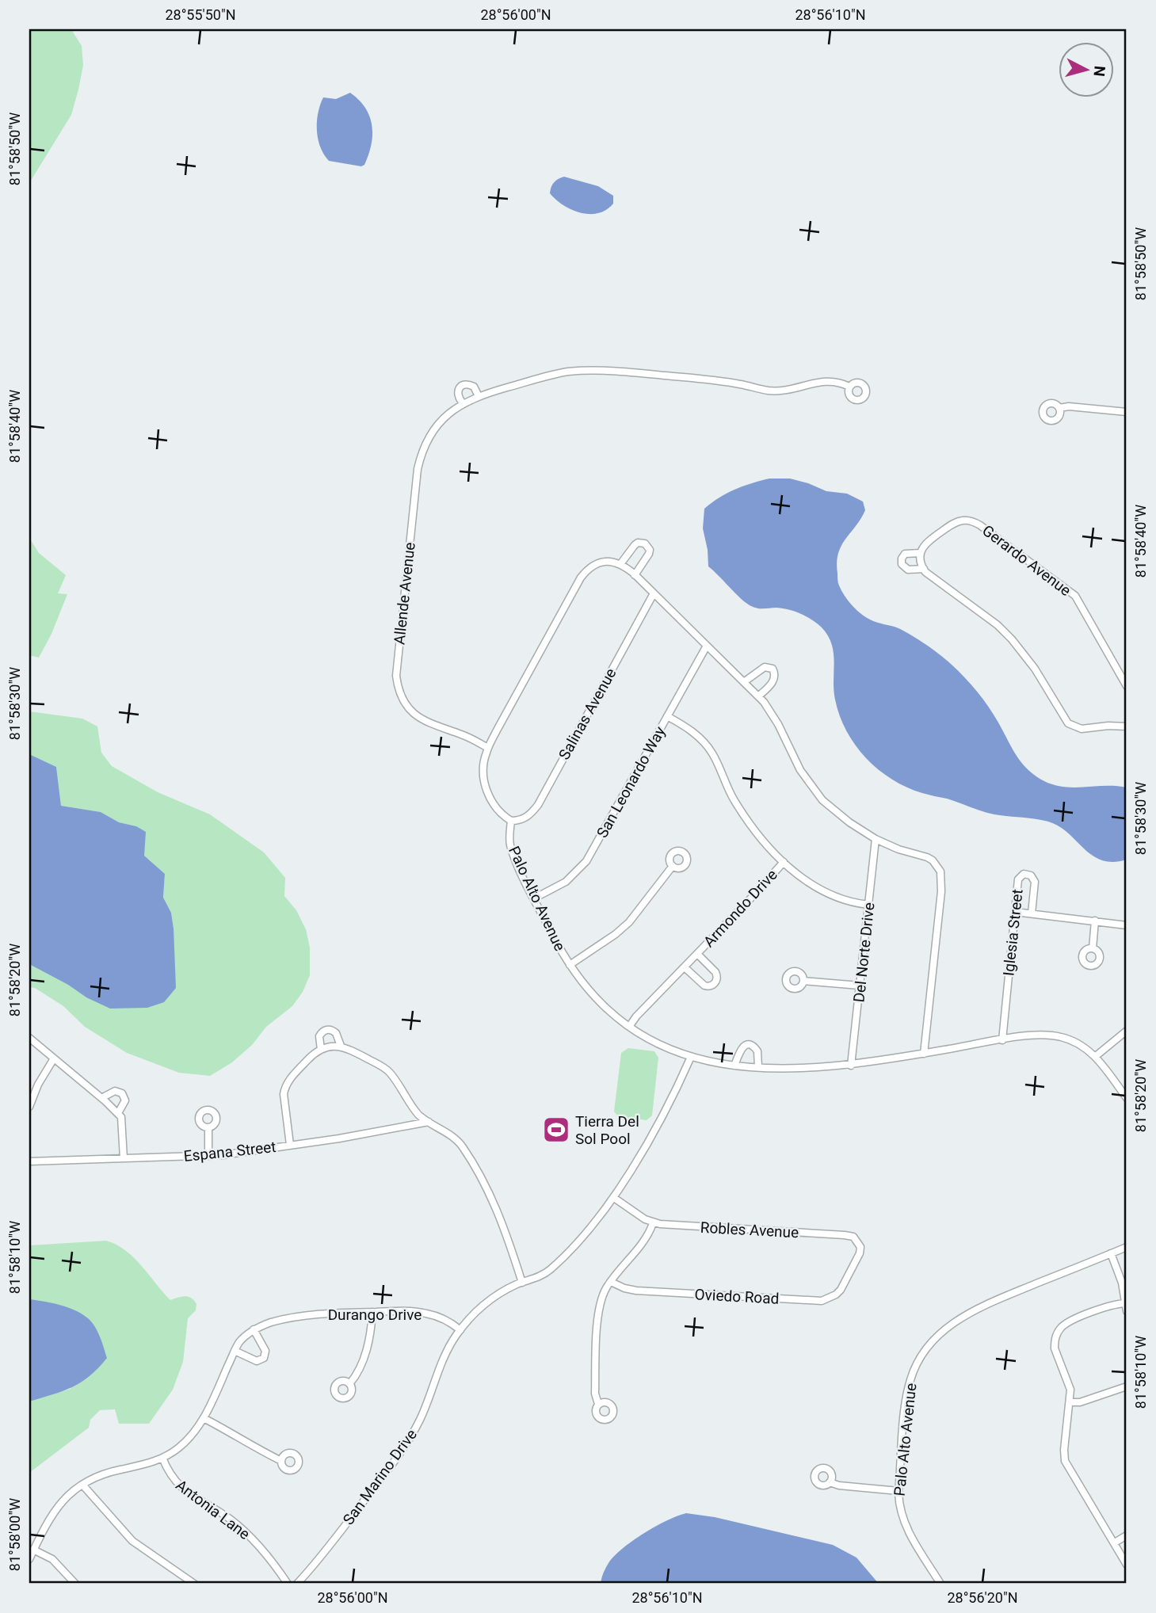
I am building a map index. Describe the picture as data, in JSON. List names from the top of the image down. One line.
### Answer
{"streets":{"street":["Gerardo Avenue","Allende Avenue","Salinas Avenue","San Leonardo Way","Palo Alto Avenue","Armondo Drive","Iglesia Street","Del Norte Drive","Espana Street","Robles Avenue","Oviedo Road","Durango Drive","San Marino Drive","Antonia Lane"]},"crossings":[["Salinas Avenue","Palo Alto Avenue"],["San Leonardo Way","Palo Alto Avenue"],["Palo Alto Avenue","Armondo Drive"],["Palo Alto Avenue","Iglesia Street"],["Palo Alto Avenue","Del Norte Drive"],["Palo Alto Avenue","San Marino Drive"],["Robles Avenue","Oviedo Road"],["Robles Avenue","San Marino Drive"],["Durango Drive","San Marino Drive"]],"places":{"sports":["Tierra Del Sol Pool"]},"north":"right","coordinates":["28°55'50\"N","28°56'00\"N","28°56'10\"N","81°58'50\"W","81°58'40\"W","81°58'30\"W","81°58'20\"W","81°58'10\"W","81°58'00\"W","28°56'20\"N"]}
